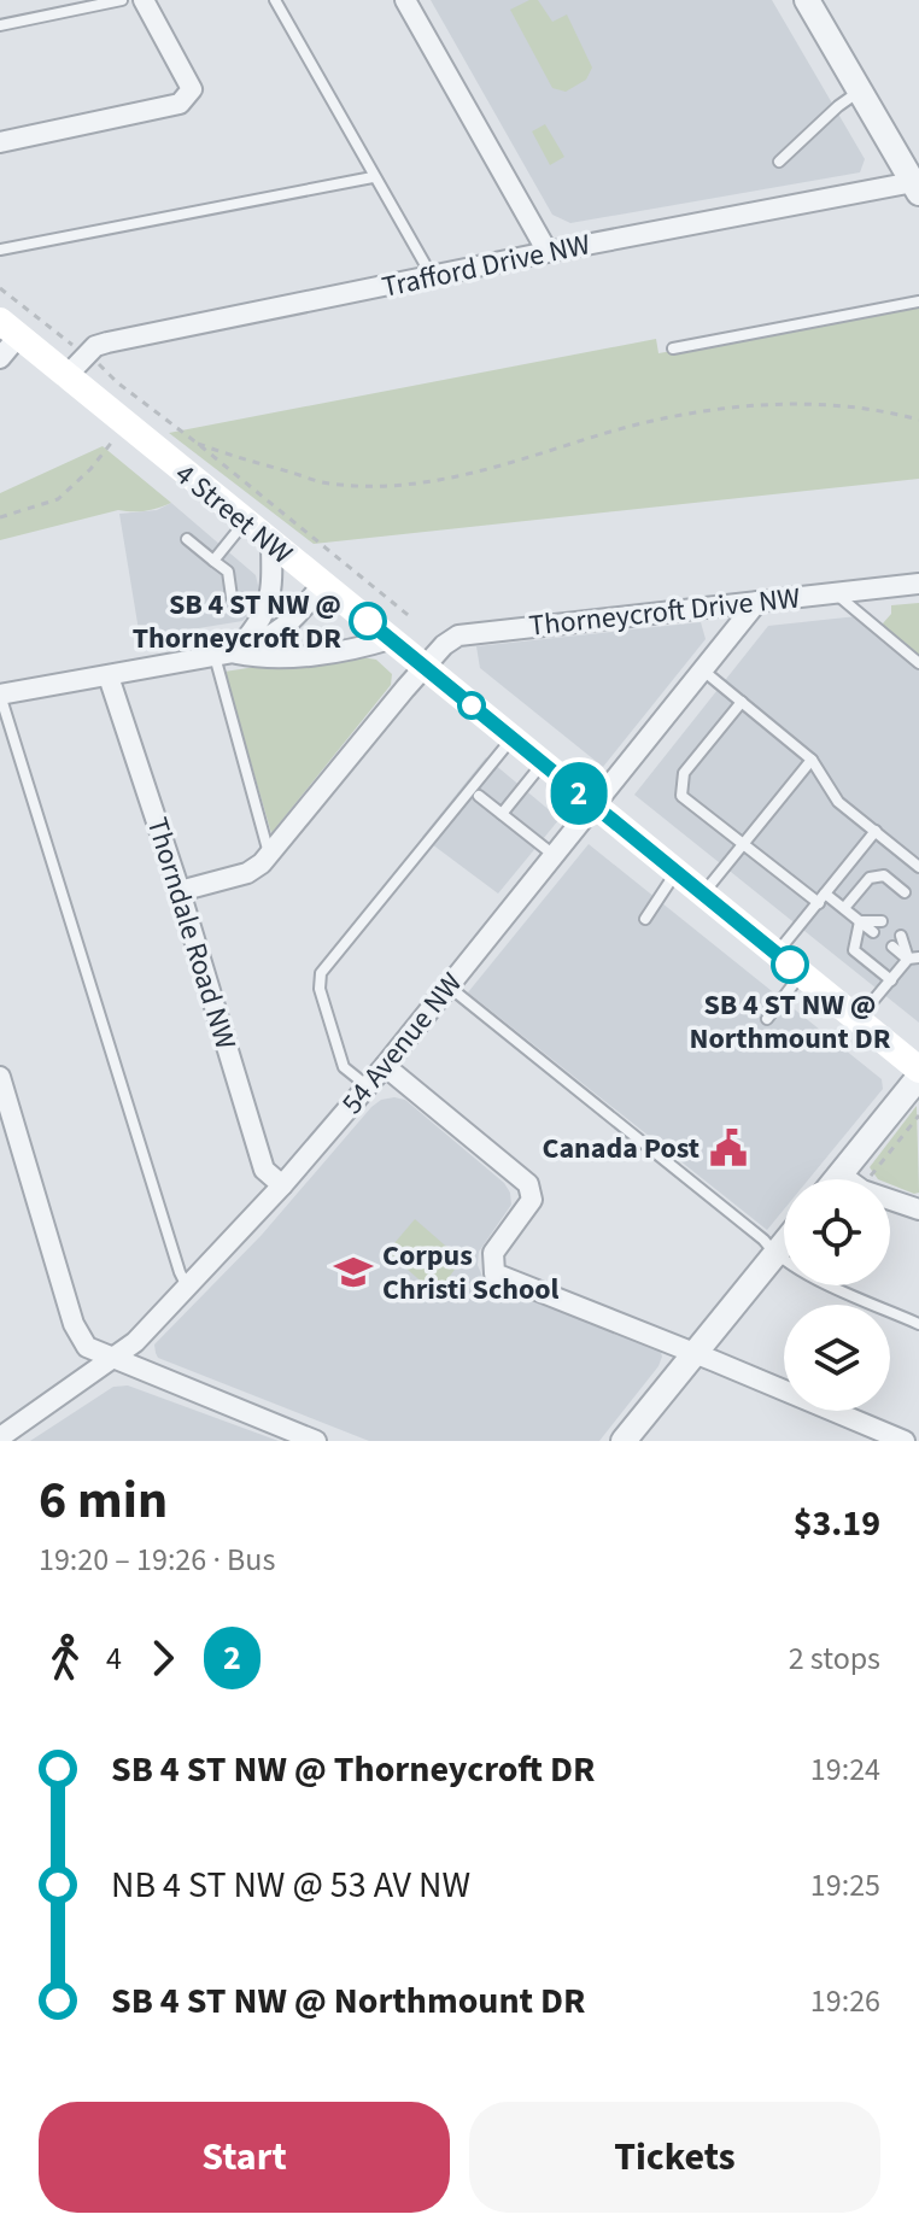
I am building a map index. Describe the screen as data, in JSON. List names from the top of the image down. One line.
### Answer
{"streets":{"main road":["4 Street NW"],"street":["Trafford Drive NW","Thorneycroft Drive NW","Thorndale Road NW","54 Avenue NW"]},"crossings":[["Trafford Drive NW","4 Street NW"],["4 Street NW","Thorneycroft Drive NW"],["4 Street NW","54 Avenue NW"],["Thorneycroft Drive NW","Thorndale Road NW"],["Thorneycroft Drive NW","54 Avenue NW"],["Thorndale Road NW","54 Avenue NW"]],"places":{"other":["SB 4 ST NW @ Thorneycroft DR","SB 4 ST NW @ Northmount DR"],"public building":["Canada Post"],"school or university":["Corpus Christi School"]},"lines":["bus line 2"],"page":{"on_map":"2","heading":["6 min","19:20 – 19:26 · Bus","$3.19"],"legs":["4","2","2 stops"],"list":[{"name":"SB 4 ST NW @ Thorneycroft DR","value":"19:24"},{"name":"NB 4 ST NW @ 53 AV NW","value":"19:25"},{"name":"SB 4 ST NW @ Northmount DR","value":"19:26"}],"buttons":["Start","Tickets"]}}
